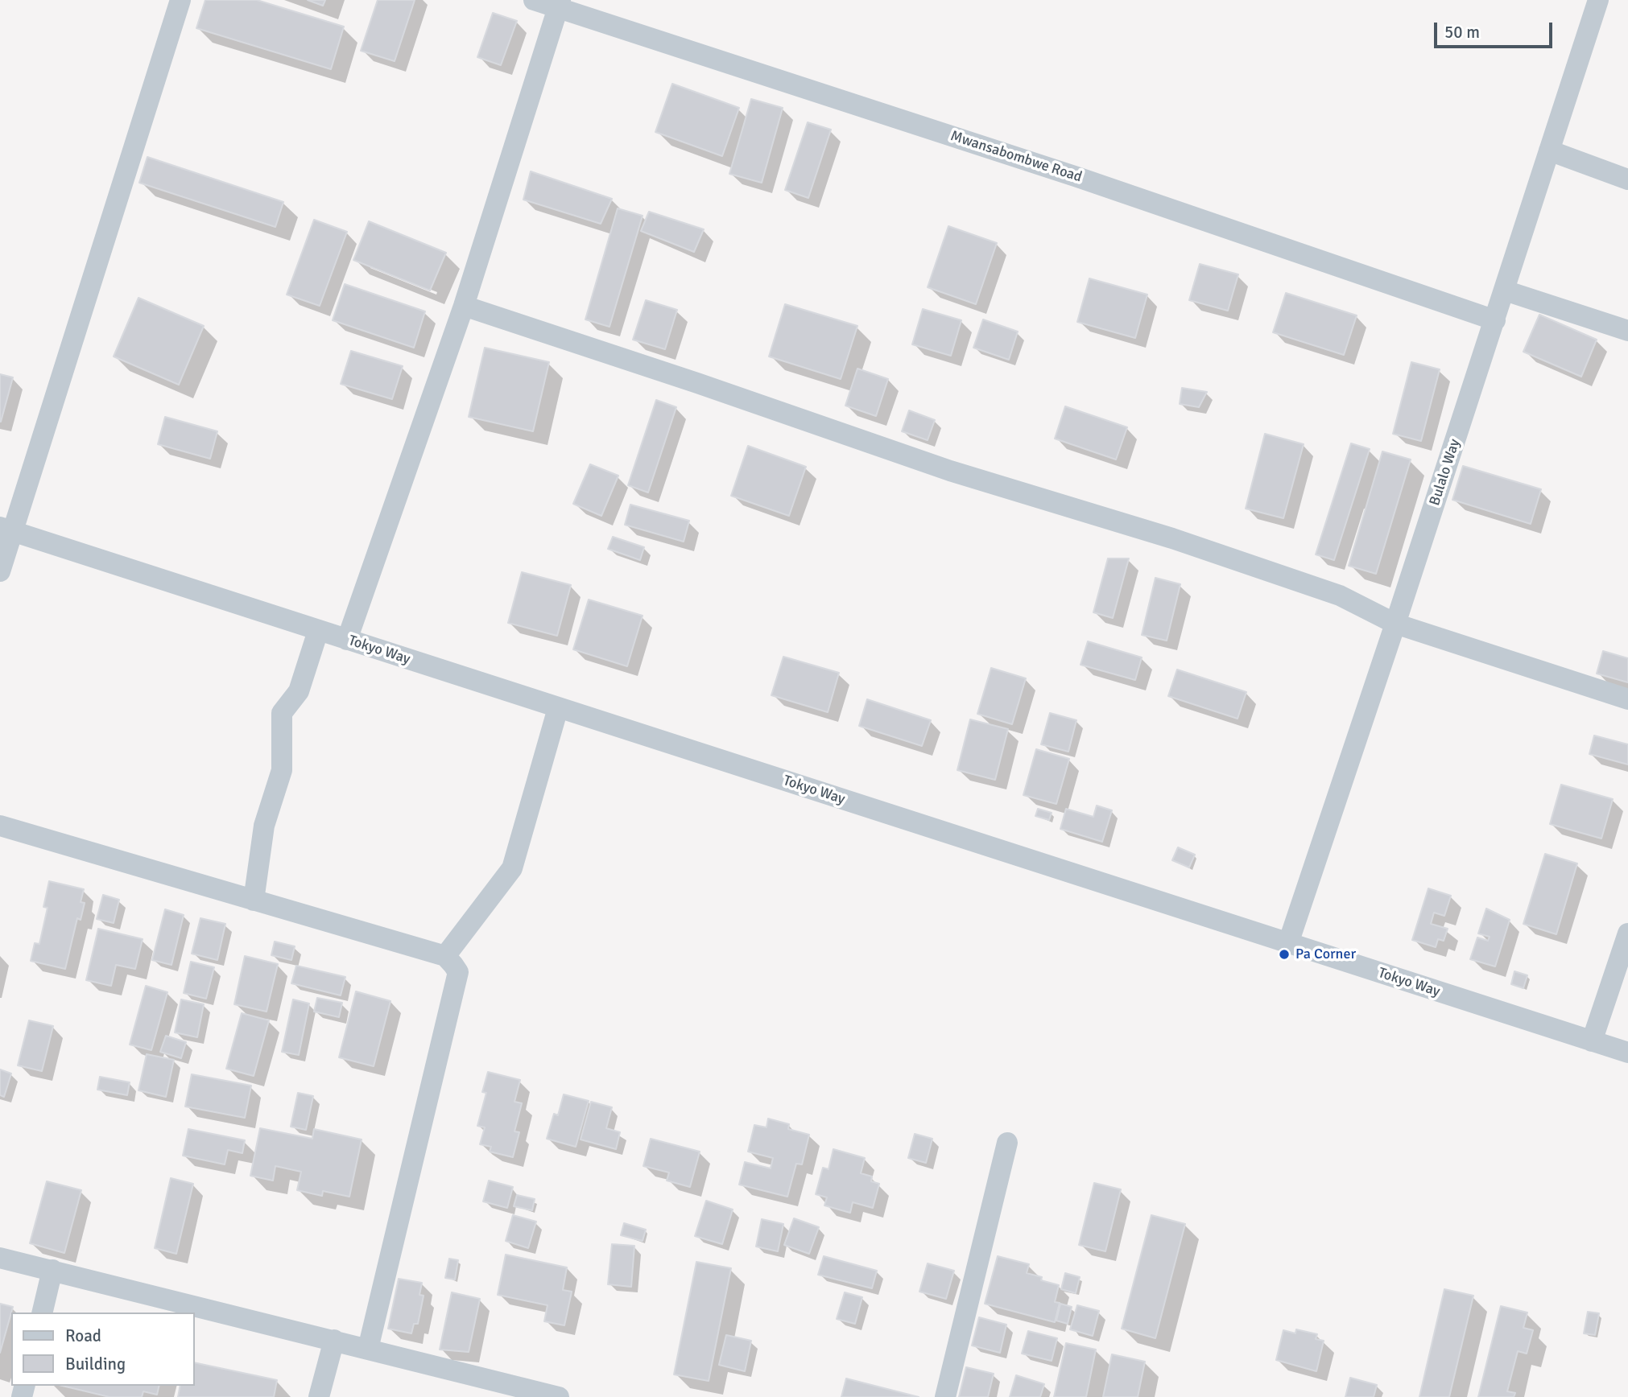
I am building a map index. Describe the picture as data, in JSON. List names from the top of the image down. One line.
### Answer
{"streets":{"street":["Mwansabombwe Road","Bulalo Way","Tokyo Way"]},"crossings":[["Mwansabombwe Road","Bulalo Way"],["Bulalo Way","Tokyo Way"]],"places":["Pa Corner"],"legend":["Road","Building"],"scale_bar":"50 m"}
